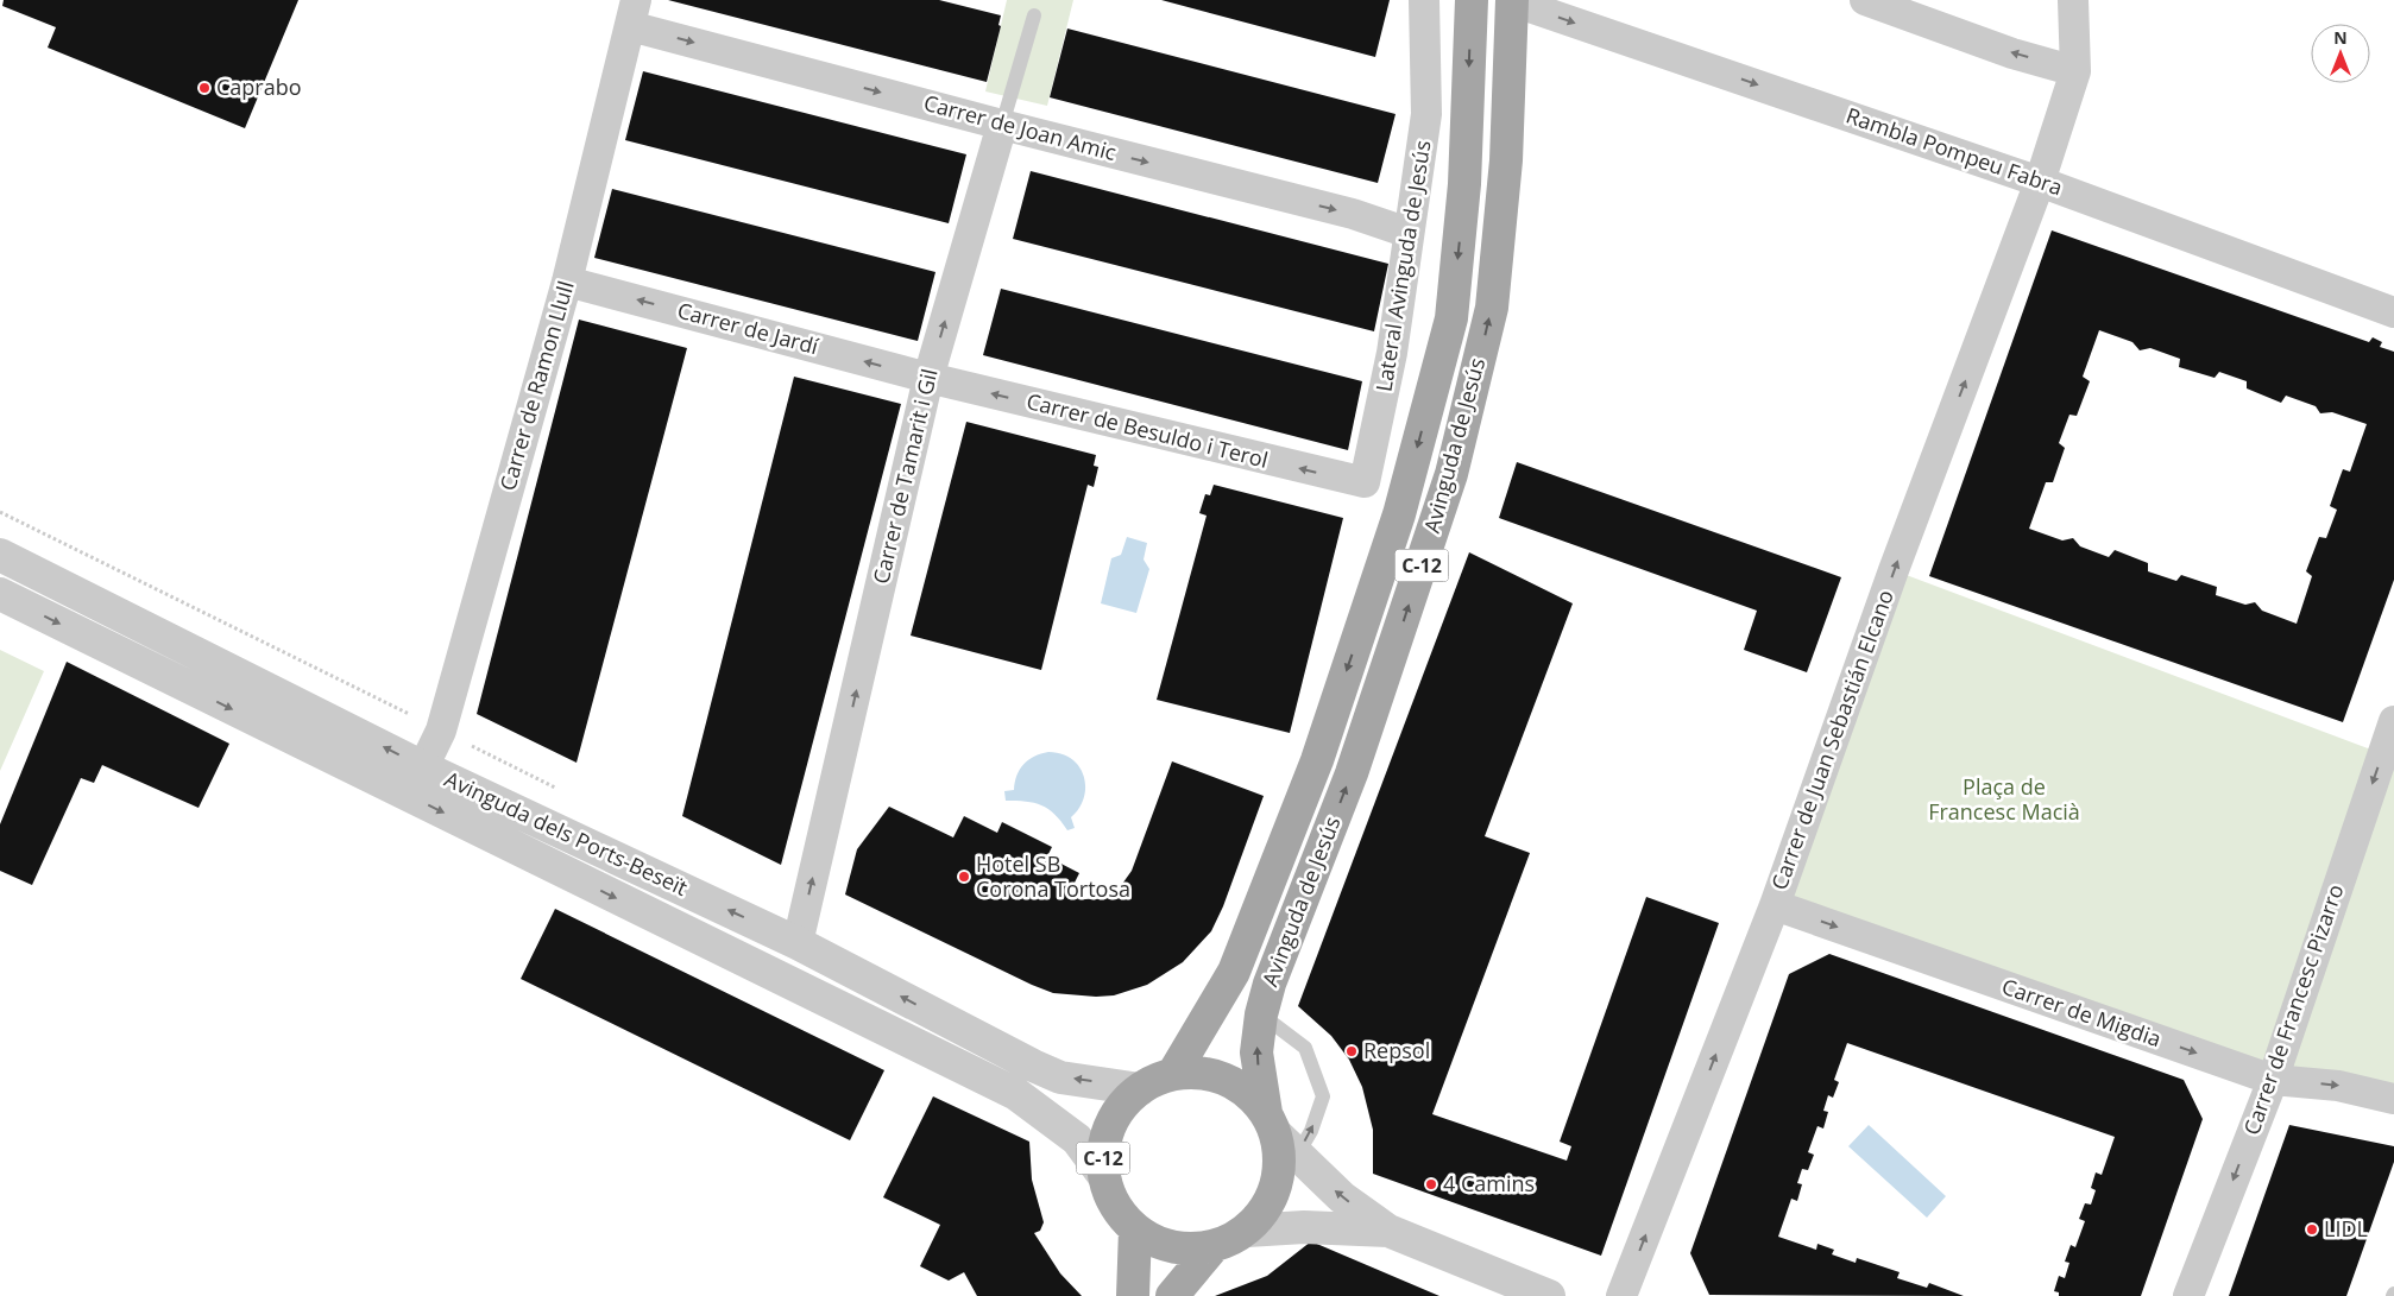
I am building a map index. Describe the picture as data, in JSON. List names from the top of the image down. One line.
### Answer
{"streets":{"main road":["Avinguda de Jesús","C-12"],"street":["Carrer de Joan Amic","Rambla Pompeu Fabra","Lateral Avinguda de Jesús","Carrer de Jardí","Carrer de Ramon Llull","Carrer de Besuldo i Terol","Carrer de Tamarit i Gil","Carrer de Juan Sebastián Elcano","Avinguda dels Ports-Beseït","Carrer de Francesc Pizarro","Carrer de Migdia"]},"crossings":[["Carrer de Joan Amic","Lateral Avinguda de Jesús"],["Carrer de Joan Amic","Carrer de Ramon Llull"],["Carrer de Joan Amic","Carrer de Tamarit i Gil"],["Rambla Pompeu Fabra","Avinguda de Jesús"],["Rambla Pompeu Fabra","Carrer de Juan Sebastián Elcano"],["Lateral Avinguda de Jesús","Carrer de Besuldo i Terol"],["Carrer de Jardí","Carrer de Ramon Llull"],["Carrer de Jardí","Carrer de Besuldo i Terol"],["Carrer de Jardí","Carrer de Tamarit i Gil"],["Carrer de Ramon Llull","Avinguda dels Ports-Beseït"],["Carrer de Besuldo i Terol","Carrer de Tamarit i Gil"],["Avinguda de Jesús","C-12"],["Avinguda de Jesús","Avinguda dels Ports-Beseït"],["Carrer de Tamarit i Gil","Avinguda dels Ports-Beseït"],["C-12","Avinguda dels Ports-Beseït"],["Carrer de Juan Sebastián Elcano","Carrer de Migdia"],["Carrer de Francesc Pizarro","Carrer de Migdia"]],"one_way":["Carrer de Joan Amic","Carrer de Jardí","Carrer de Besuldo i Terol","Carrer de Tamarit i Gil","Carrer de Juan Sebastián Elcano","Carrer de Francesc Pizarro","Carrer de Migdia"],"parks":["Plaça de Francesc Macià"],"places":["Caprabo","Hotel SB Corona Tortosa","Repsol","4 Camins","LIDL"],"north":"top"}
